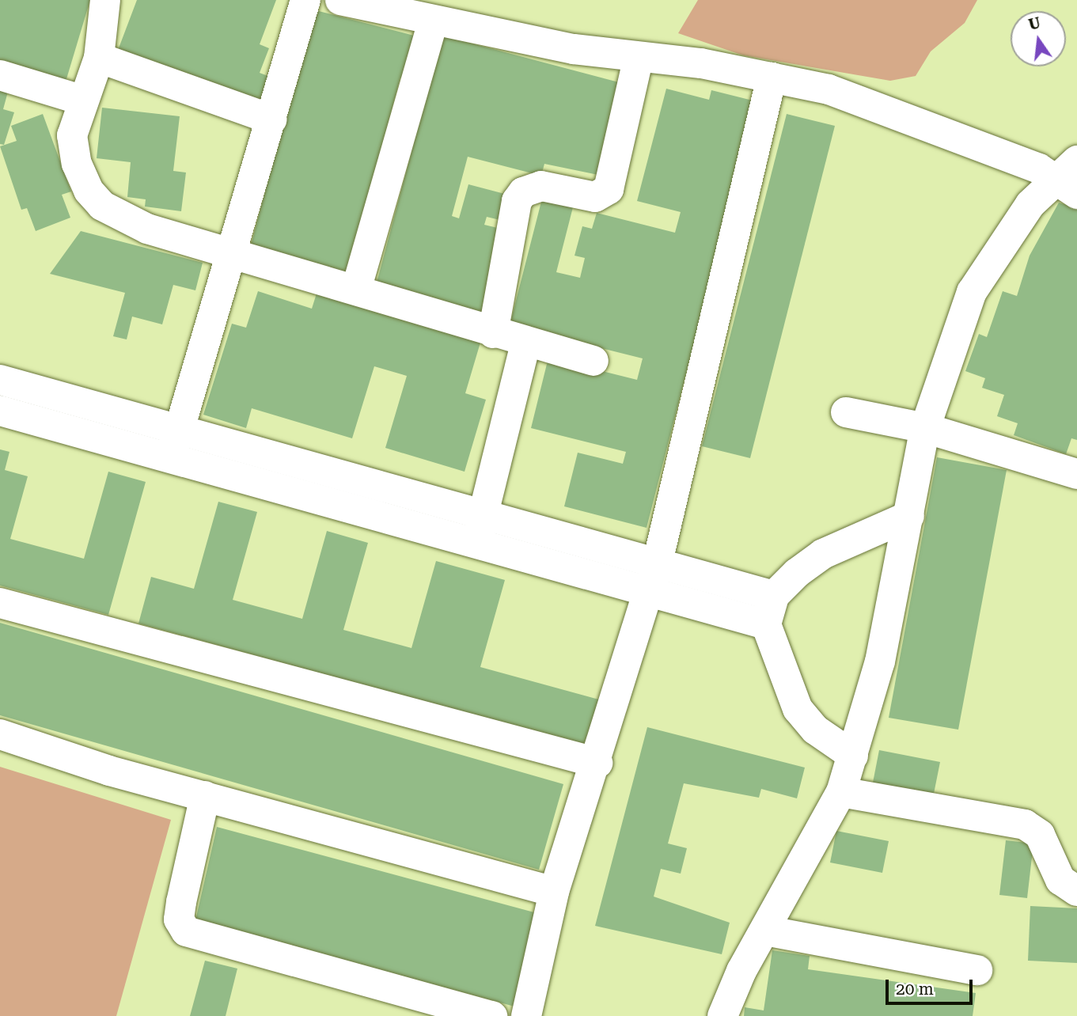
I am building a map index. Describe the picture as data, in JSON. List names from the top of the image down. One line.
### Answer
{"scale_bar":"20 m","north":"top"}
